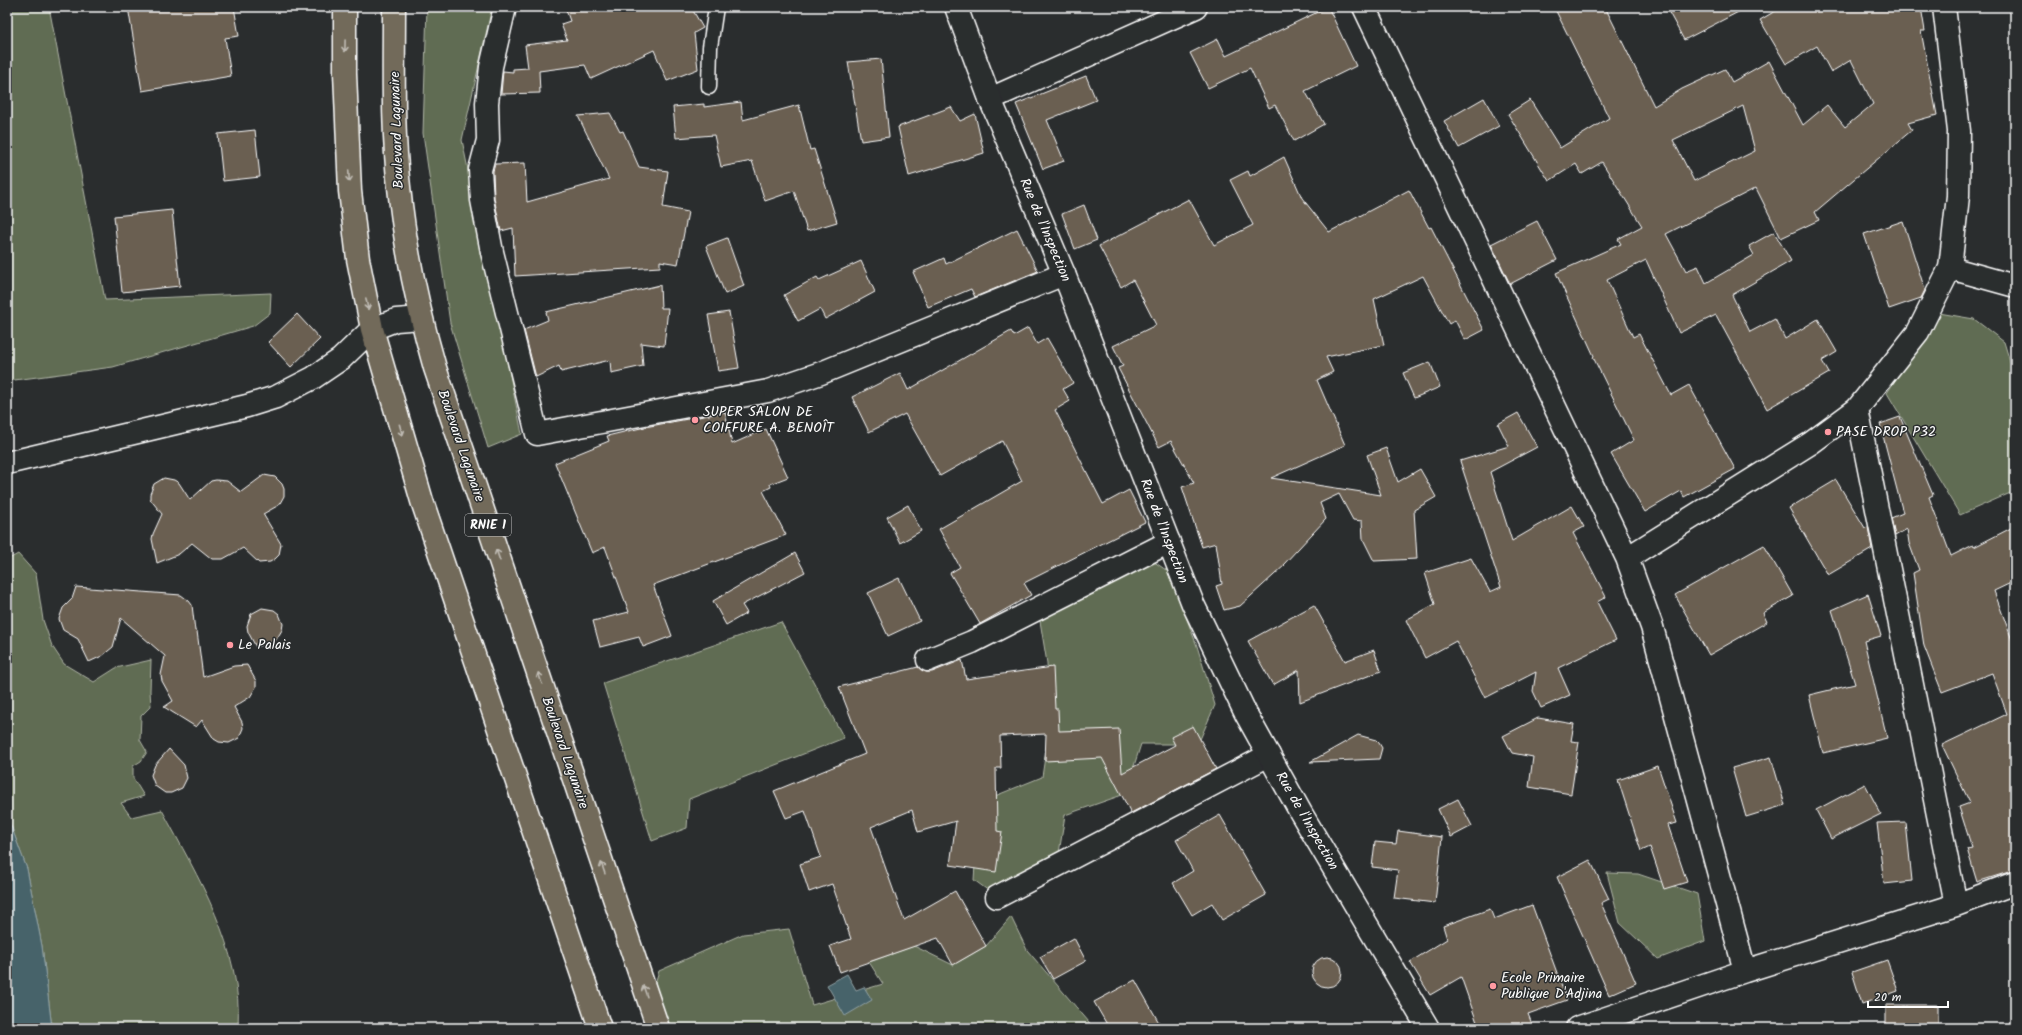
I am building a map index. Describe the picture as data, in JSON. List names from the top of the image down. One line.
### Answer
{"streets":{"highway":["Boulevard Lagunaire","RNIE 1"],"street":["Rue de l'Inspection"]},"places":["SUPER SALON DE COIFFURE A. BENOÎT","PASE DROP P32","Le Palais","Ecole Primaire Publique D'Adjina"],"scale_bar":"20 m"}
